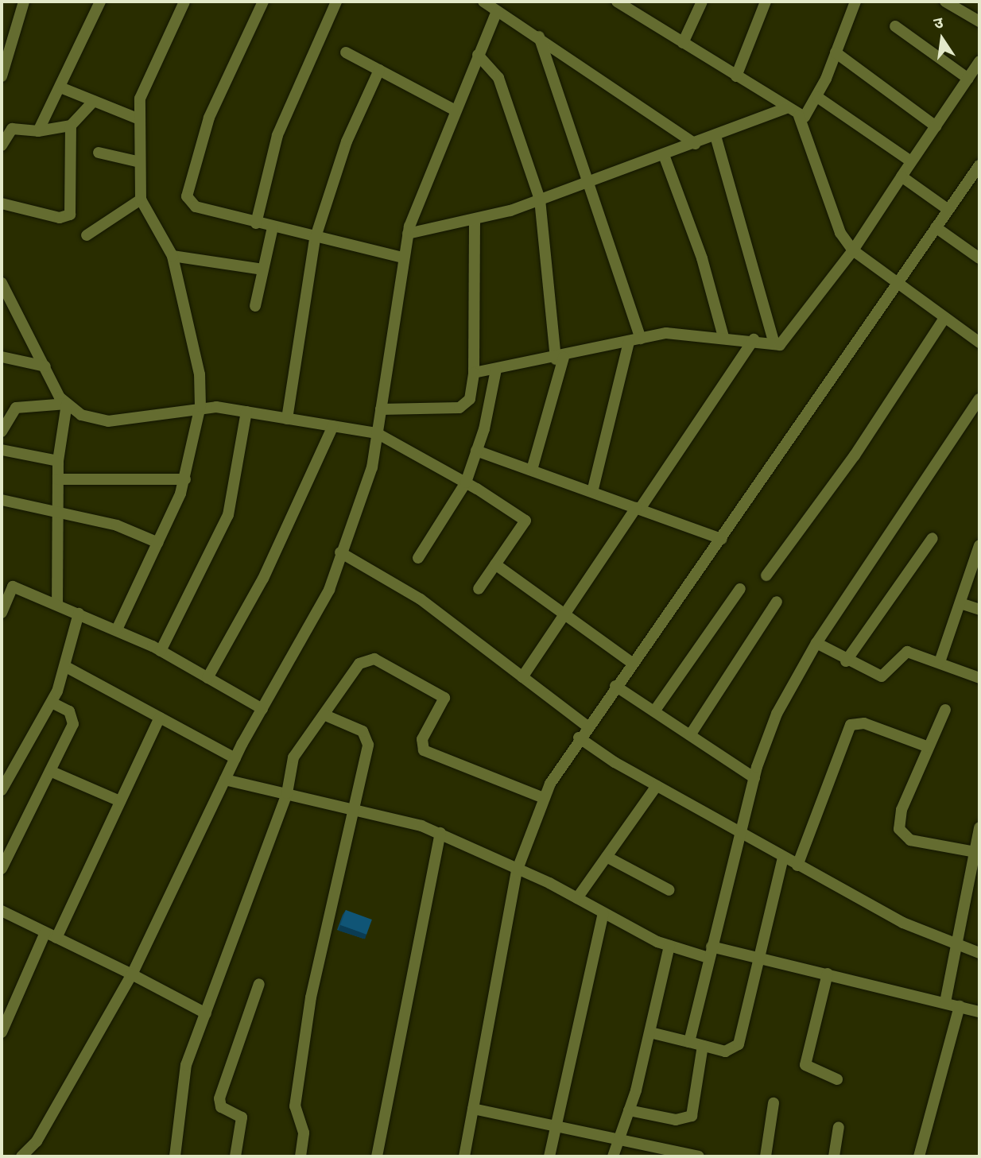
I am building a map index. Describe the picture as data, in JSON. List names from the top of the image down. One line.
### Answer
{"north":"top"}
